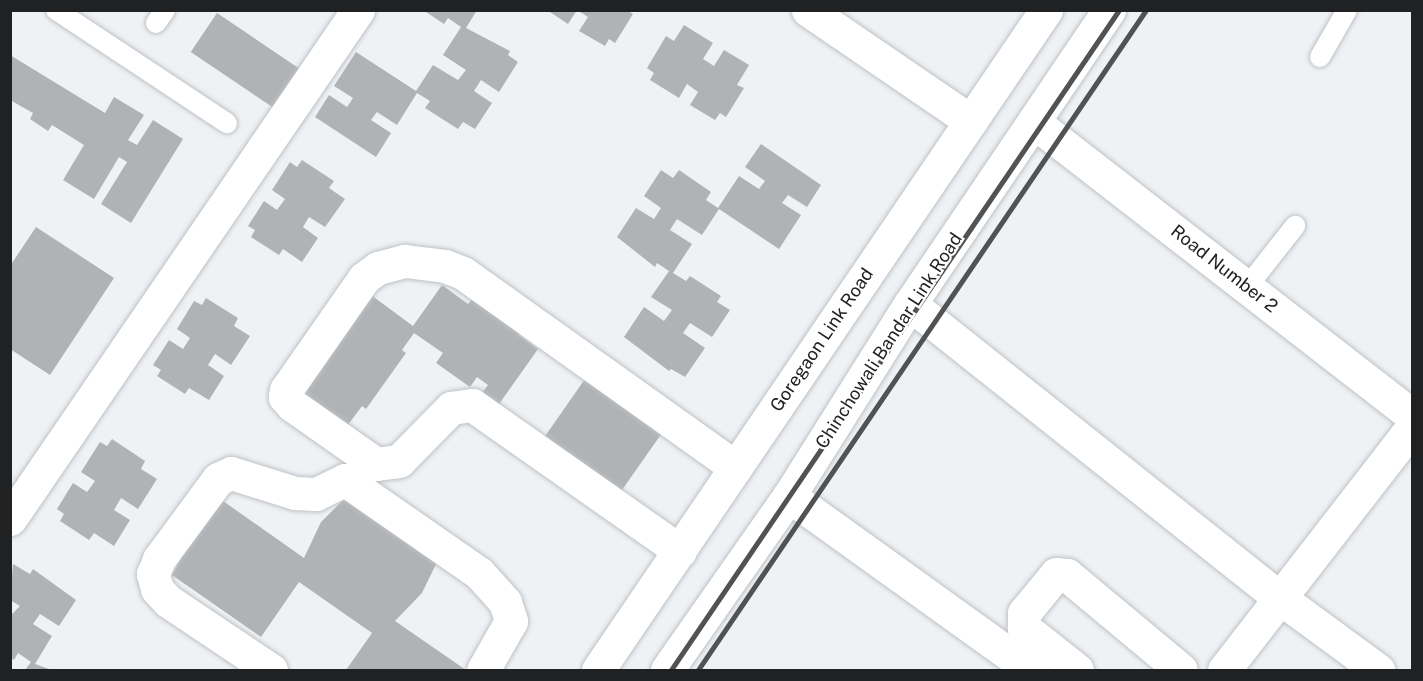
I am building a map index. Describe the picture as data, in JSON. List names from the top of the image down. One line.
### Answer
{"streets":{"street":["Road Number 2","Goregaon Link Road","Chinchowali Bandar Link Road"]},"crossings":[["Road Number 2","Chinchowali Bandar Link Road"]]}
